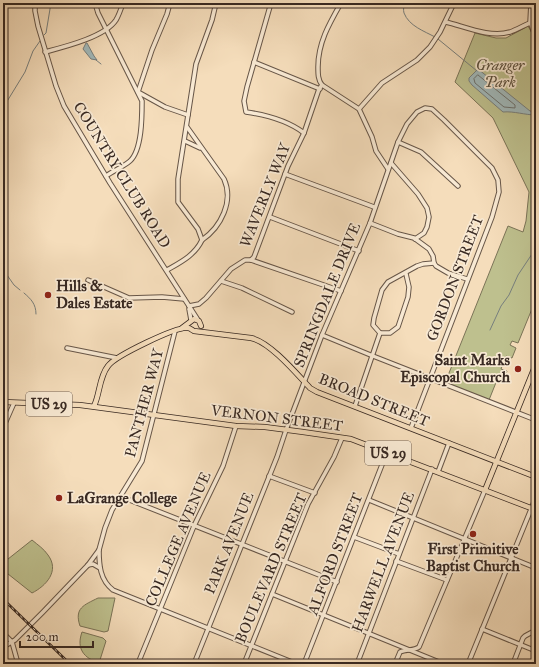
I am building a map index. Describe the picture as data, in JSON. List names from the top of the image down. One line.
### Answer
{"streets":{"main road":["BROAD STREET","US 29","VERNON STREET"],"street":["COUNTRY CLUB ROAD","WAVERLY WAY","GORDON STREET","SPRINGDALE DRIVE","PANTHER WAY","COLLEGE AVENUE","PARK AVENUE","ALFORD STREET","HARWELL AVENUE","BOULEVARD STREET"]},"crossings":[["COUNTRY CLUB ROAD","WAVERLY WAY"],["COUNTRY CLUB ROAD","BROAD STREET"],["GORDON STREET","SPRINGDALE DRIVE"],["GORDON STREET","BROAD STREET"],["SPRINGDALE DRIVE","BROAD STREET"],["SPRINGDALE DRIVE","VERNON STREET"],["SPRINGDALE DRIVE","PARK AVENUE"],["PANTHER WAY","VERNON STREET"],["VERNON STREET","COLLEGE AVENUE"],["VERNON STREET","PARK AVENUE"],["VERNON STREET","ALFORD STREET"],["VERNON STREET","HARWELL AVENUE"],["VERNON STREET","BOULEVARD STREET"]],"parks":["Granger Park"],"places":["Hills & Dales Estate","Saint Marks Episcopal Church","LaGrange College","First Primitive Baptist Church"],"scale_bar":"200 m"}
